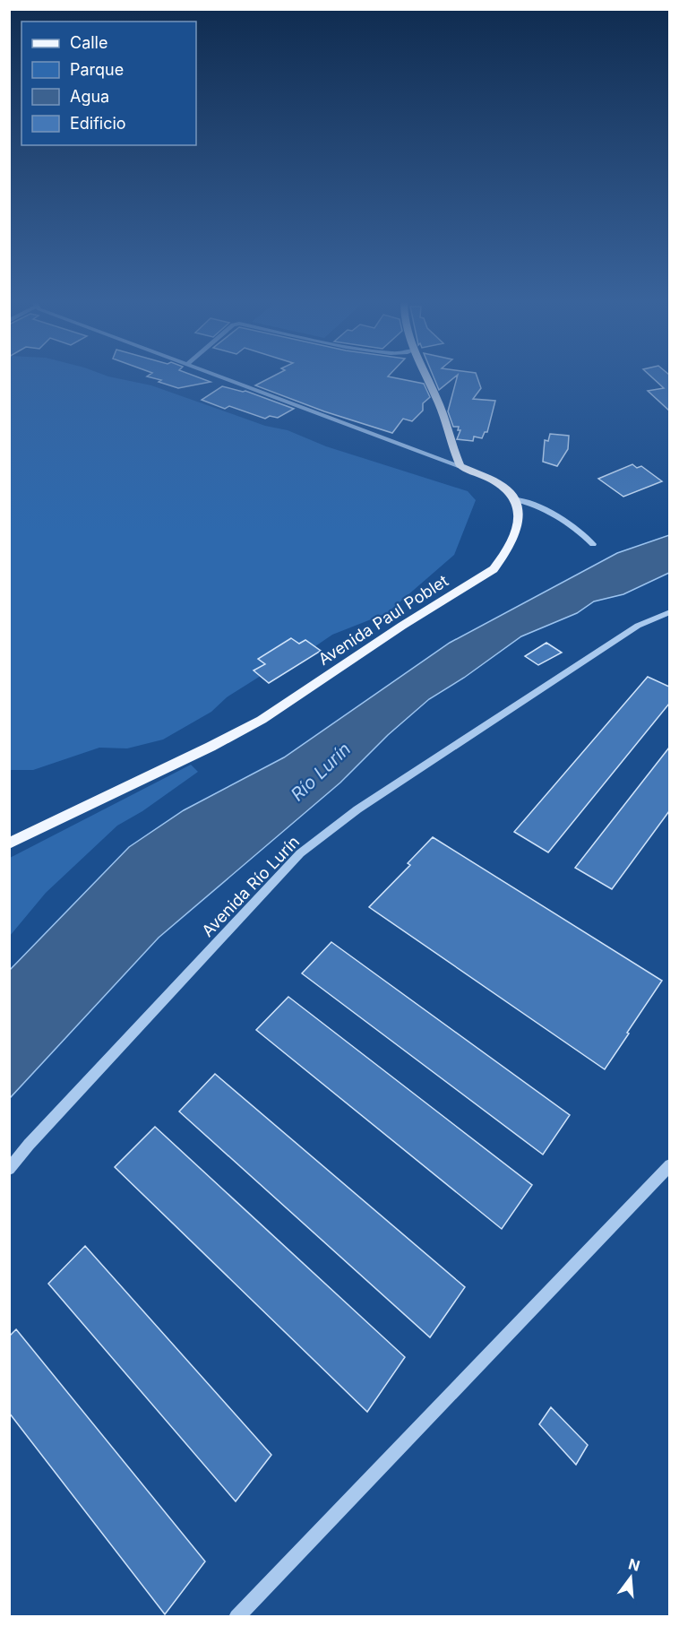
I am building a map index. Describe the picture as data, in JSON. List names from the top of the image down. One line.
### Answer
{"streets":{"main road":["Avenida Paul Poblet"],"street":["Avenida Río Lurín"]},"water":["Río Lurín"],"legend":["Calle","Parque","Agua","Edificio"],"north":"top"}
